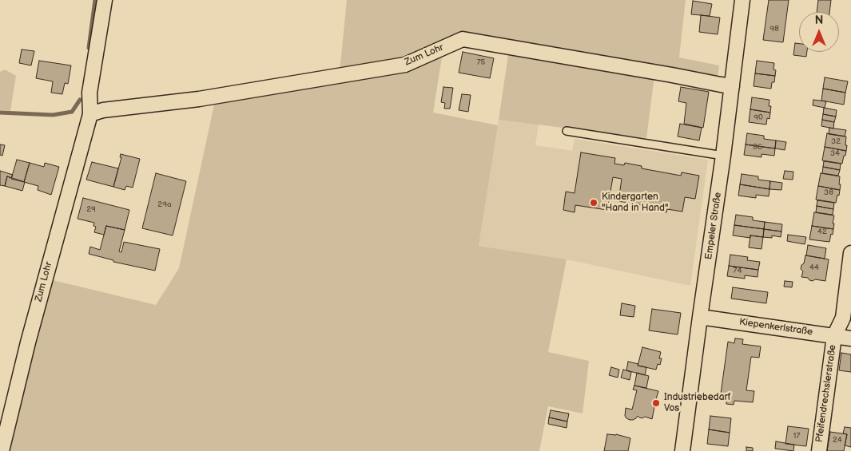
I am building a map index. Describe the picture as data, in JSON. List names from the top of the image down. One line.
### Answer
{"streets":{"street":["Zum Lohr","Empeler Straße","Kiepenkerlstraße","Pfeifendrechslerstraße"]},"crossings":[["Zum Lohr","Empeler Straße"],["Empeler Straße","Kiepenkerlstraße"],["Kiepenkerlstraße","Pfeifendrechslerstraße"]],"places":["Kindergarten \"Hand in Hand\"","Industriebedarf Vos"],"house_numbers":["98","75","90","32","86","34","38","29a","29","42","44","74","17","24"],"north":"top"}
